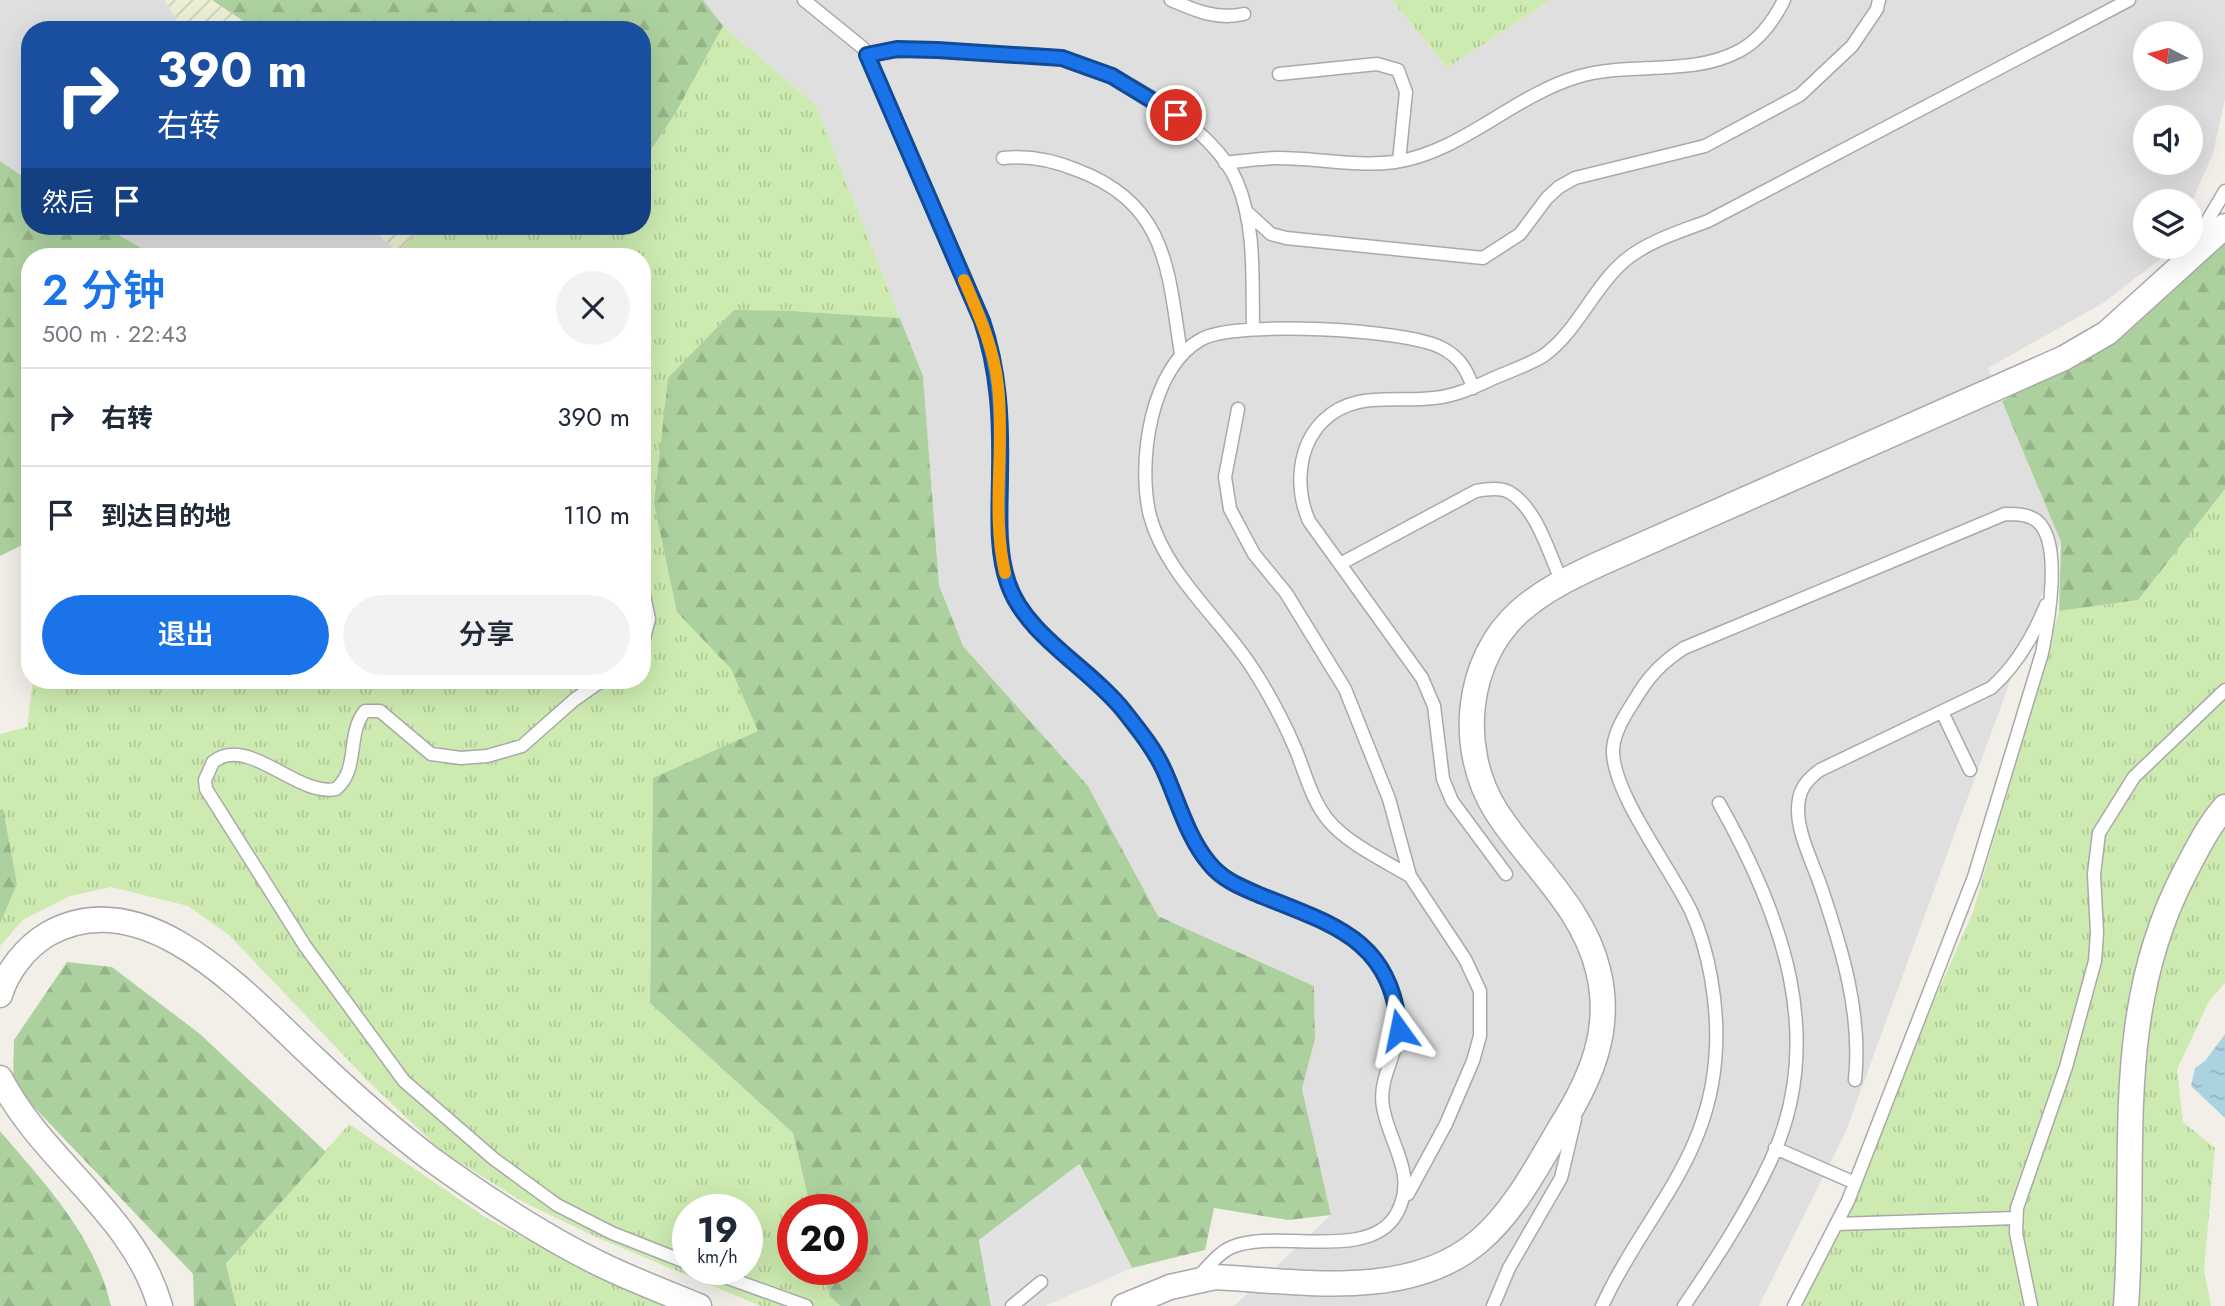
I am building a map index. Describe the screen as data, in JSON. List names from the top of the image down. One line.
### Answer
{"north":"left","page":{"turn":["390 m","右转"],"then":"然后","heading":["2 分钟","500 m · 22:43"],"list":[{"name":"右转","value":"390 m"},{"name":"到达目的地","value":"110 m"}],"buttons":["退出","分享"],"speed":"19 km/h","limit":"20"}}
